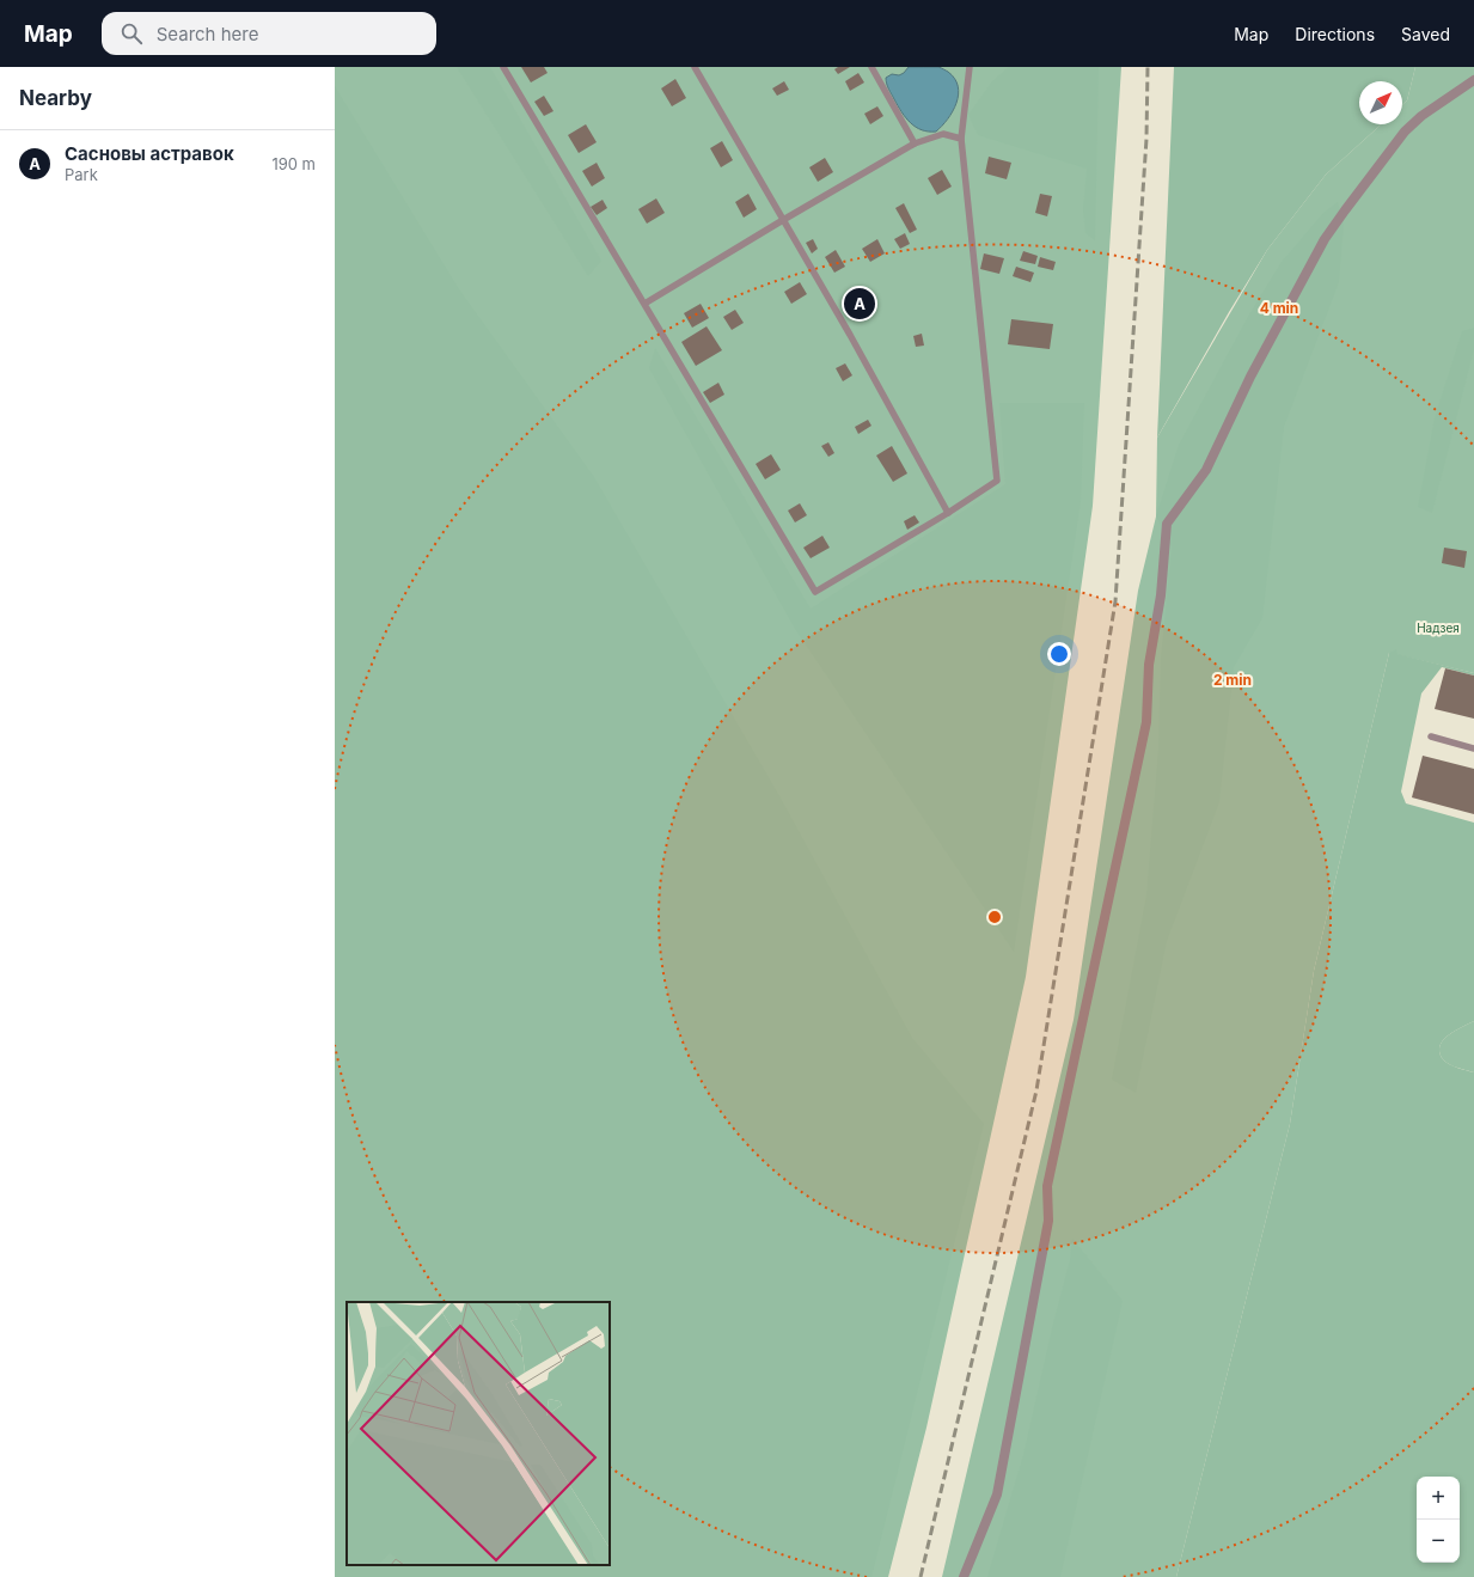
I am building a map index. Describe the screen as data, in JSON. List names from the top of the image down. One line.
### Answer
{"parks":["Надзея"],"north":"top right","page":{"header":"Map","search":"Search here","nav":["Map","Directions","Saved"],"heading":"Nearby","list":[{"mark":"A","name":"Сасновы астравок","note":"Park","value":"190 m"}],"pins":"A","map_buttons":["+","−"]},"rings":["4 min","2 min"]}
